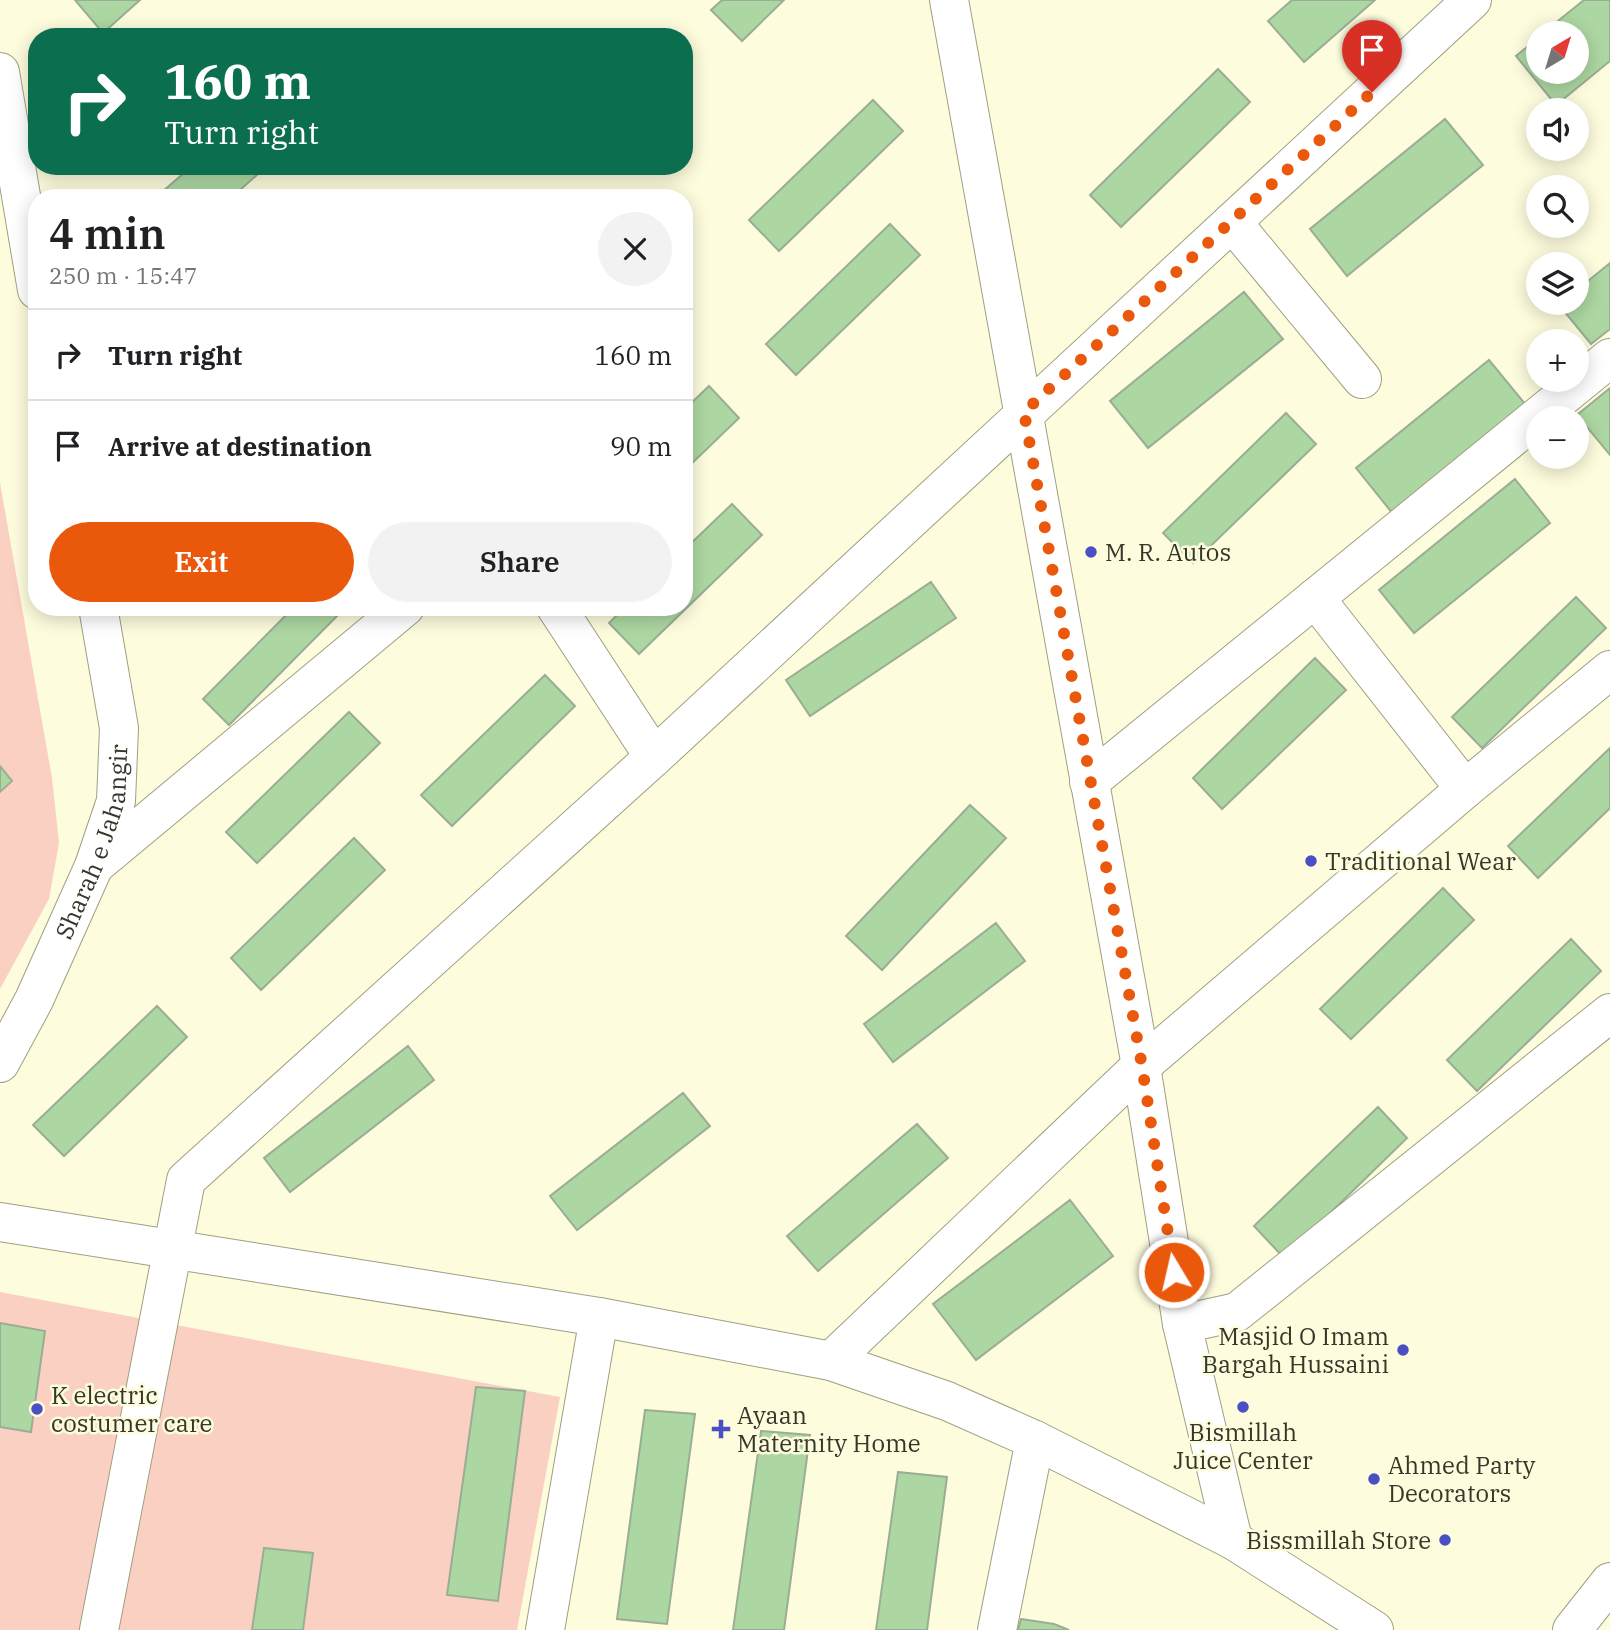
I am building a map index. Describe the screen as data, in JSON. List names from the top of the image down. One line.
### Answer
{"streets":{"street":["Sharah e Jahangir"]},"places":{"other":["M. R. Autos","Traditional Wear","Masjid O Imam Bargah Hussaini","Bismillah Juice Center","K electric costumer care","Ahmed Party Decorators","Bissmillah Store"],"health":["Ayaan Maternity Home"]},"north":"top right","page":{"map_buttons":["+","−"],"turn":["160 m","Turn right"],"heading":["4 min","250 m · 15:47"],"list":[{"name":"Turn right","value":"160 m"},{"name":"Arrive at destination","value":"90 m"}],"buttons":["Exit","Share"]}}
